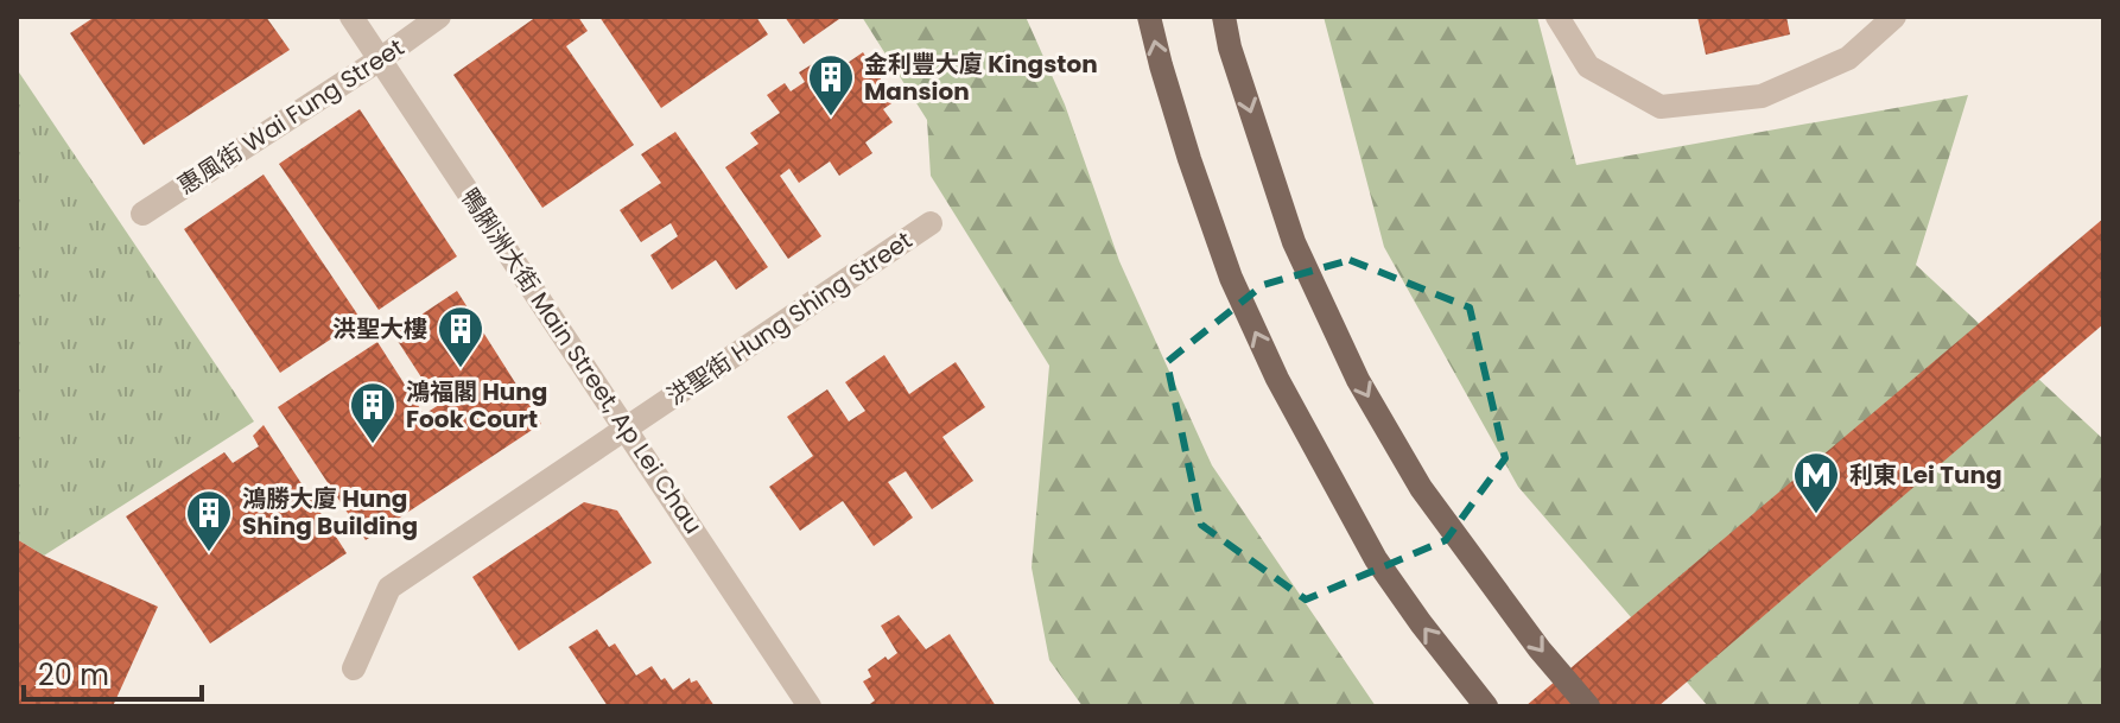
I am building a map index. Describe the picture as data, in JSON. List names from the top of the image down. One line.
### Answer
{"streets":{"street":["惠風街 Wai Fung Street","洪聖街 Hung Shing Street","鴨脷洲大街 Main Street, Ap Lei Chau"]},"crossings":[["惠風街 Wai Fung Street","鴨脷洲大街 Main Street, Ap Lei Chau"],["洪聖街 Hung Shing Street","鴨脷洲大街 Main Street, Ap Lei Chau"]],"places":{"building":["金利豐大廈 Kingston Mansion","洪聖大樓","鴻福閣 Hung Fook Court","鴻勝大廈 Hung Shing Building"],"metro station":["利東 Lei Tung"]},"scale_bar":"20 m"}
